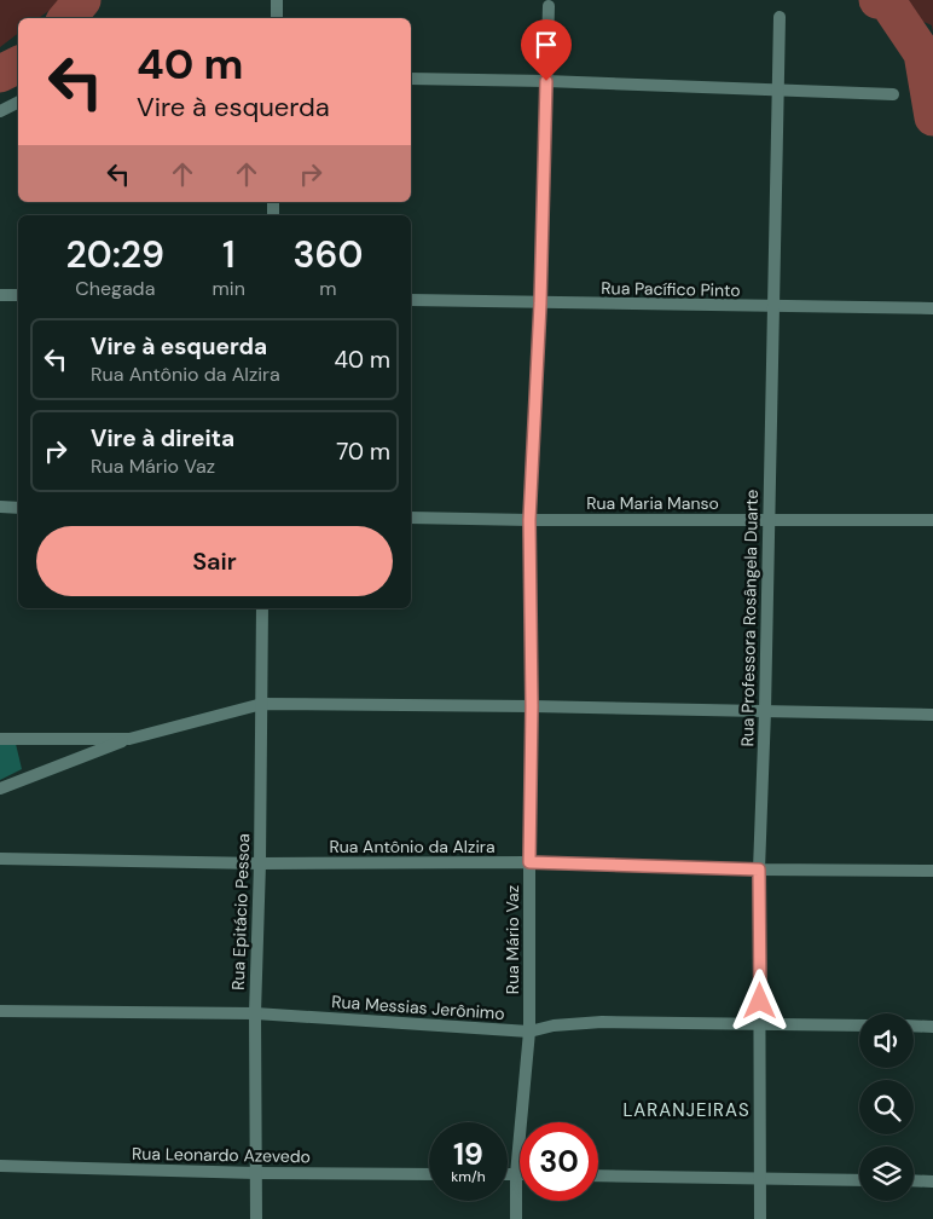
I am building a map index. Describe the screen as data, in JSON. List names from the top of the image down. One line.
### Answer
{"streets":{"street":["Rua Pacífico Pinto","Rua Maria Manso","Rua Professora Rosângela Duarte","Rua Antônio da Alzira","Rua Epitácio Pessoa","Rua Mário Vaz","Rua Messias Jerônimo","Rua Leonardo Azevedo"]},"crossings":[["Rua Pacífico Pinto","Rua Professora Rosângela Duarte"],["Rua Pacífico Pinto","Rua Mário Vaz"],["Rua Maria Manso","Rua Professora Rosângela Duarte"],["Rua Maria Manso","Rua Mário Vaz"],["Rua Professora Rosângela Duarte","Rua Antônio da Alzira"],["Rua Professora Rosângela Duarte","Rua Messias Jerônimo"],["Rua Antônio da Alzira","Rua Epitácio Pessoa"],["Rua Antônio da Alzira","Rua Mário Vaz"],["Rua Epitácio Pessoa","Rua Messias Jerônimo"],["Rua Epitácio Pessoa","Rua Leonardo Azevedo"],["Rua Mário Vaz","Rua Messias Jerônimo"]],"districts":["LARANJEIRAS"],"page":{"turn":["40 m","Vire à esquerda"],"eta":["20:29","Chegada","1","min","360","m"],"list":[{"name":"Vire à esquerda","note":"Rua Antônio da Alzira","value":"40 m"},{"name":"Vire à direita","note":"Rua Mário Vaz","value":"70 m"}],"buttons":"Sair","speed":"19 km/h","limit":"30"}}
